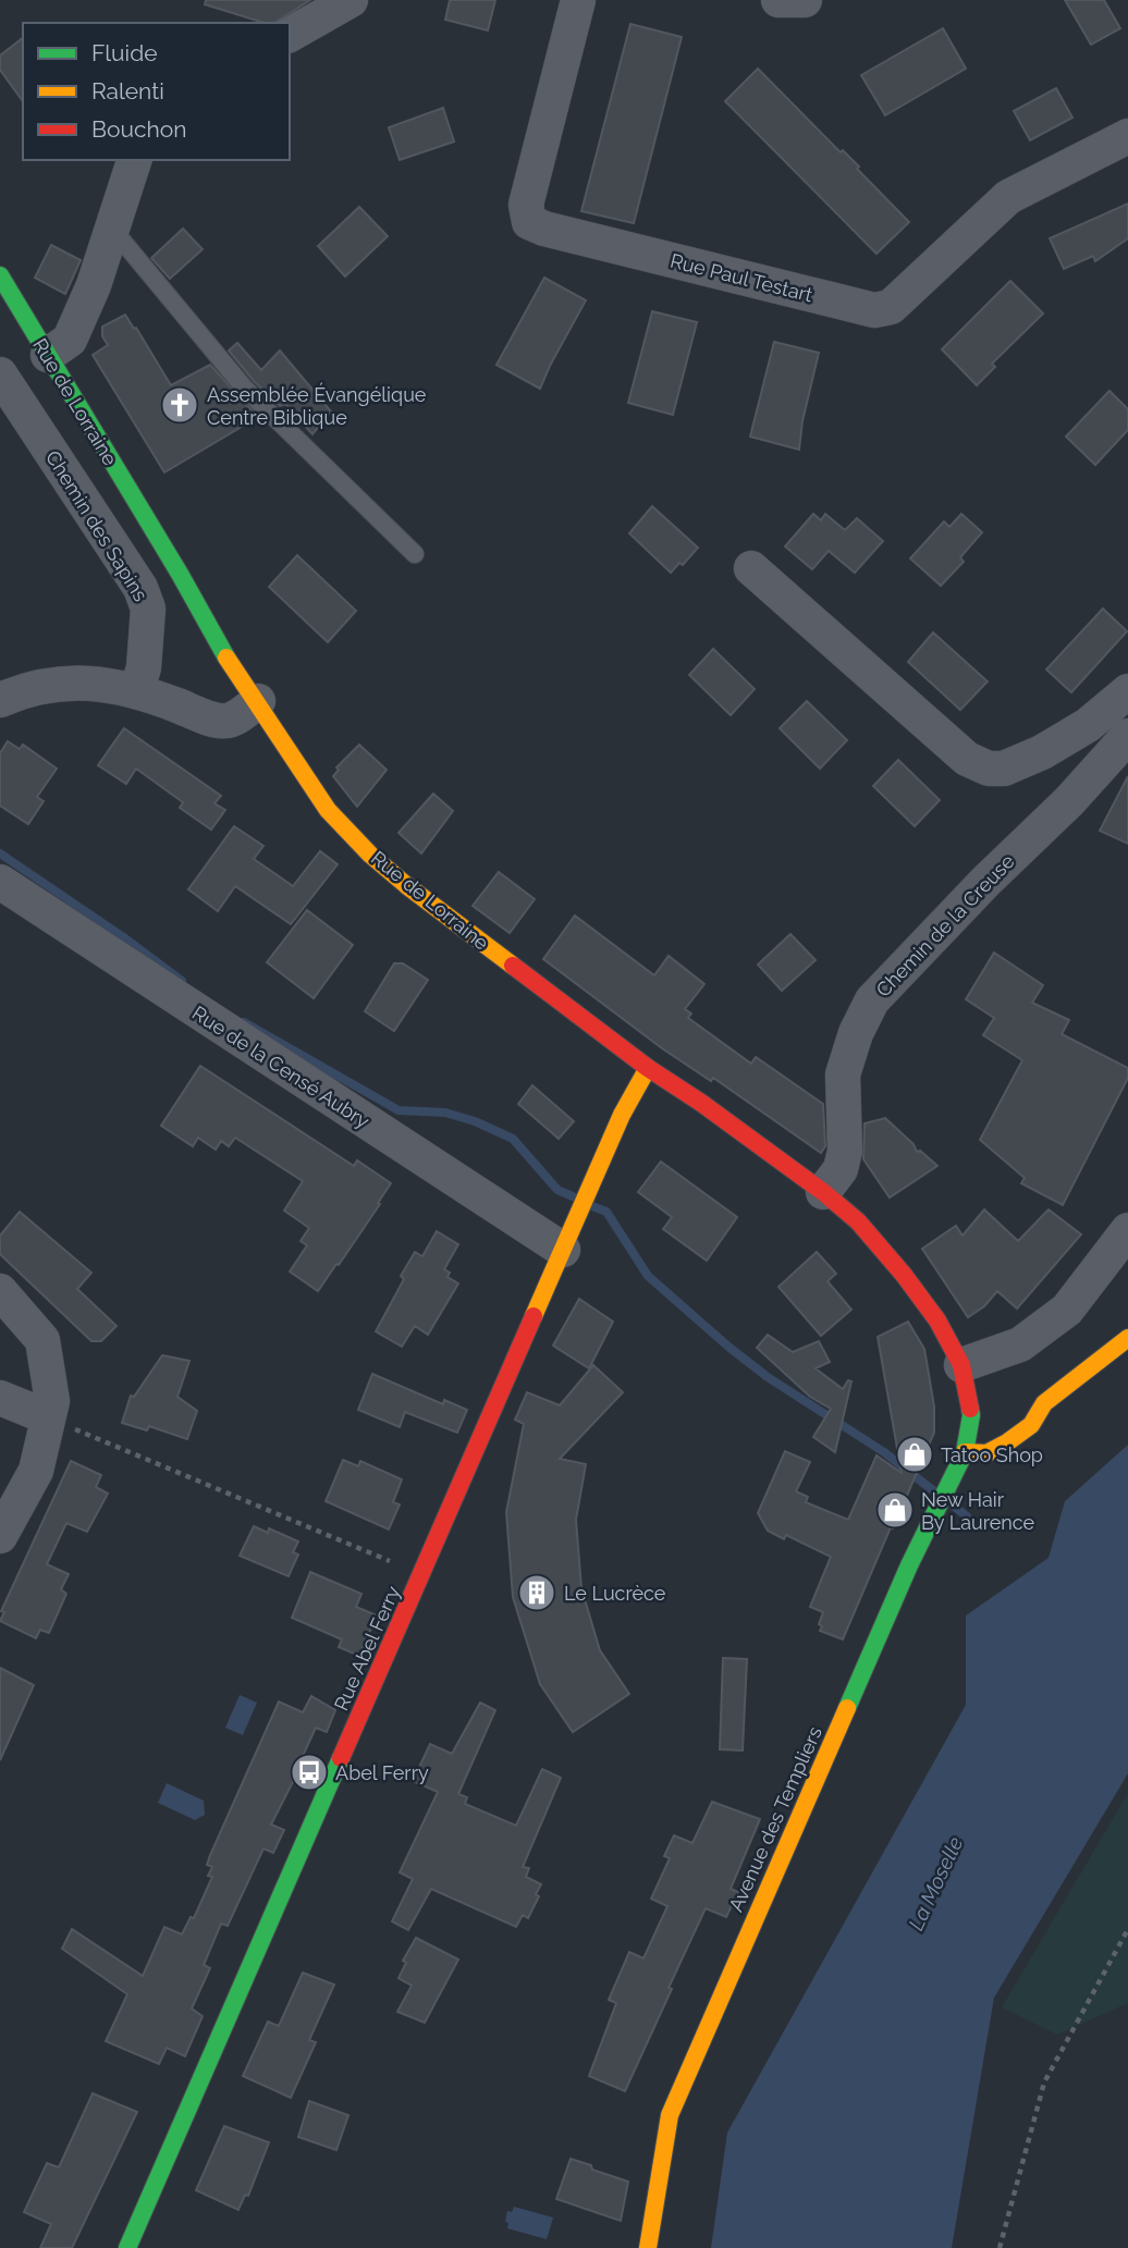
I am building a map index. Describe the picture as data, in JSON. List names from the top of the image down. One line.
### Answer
{"streets":{"street":["Rue Paul Testart","Rue de Lorraine","Chemin des Sapins","Chemin de la Creuse","Rue de la Censé Aubry","Rue Abel Ferry","Avenue des Templiers"]},"crossings":[["Rue de Lorraine","Chemin de la Creuse"],["Rue de Lorraine","Rue Abel Ferry"],["Rue de Lorraine","Avenue des Templiers"],["Rue de la Censé Aubry","Rue Abel Ferry"]],"water":["La Moselle"],"places":{"church":["Assemblée Évangélique Centre Biblique"],"shop":["Tatoo Shop","New Hair By Laurence"],"building":["Le Lucrèce"],"bus stop":["Abel Ferry"]},"legend":["Fluide","Ralenti","Bouchon"]}
